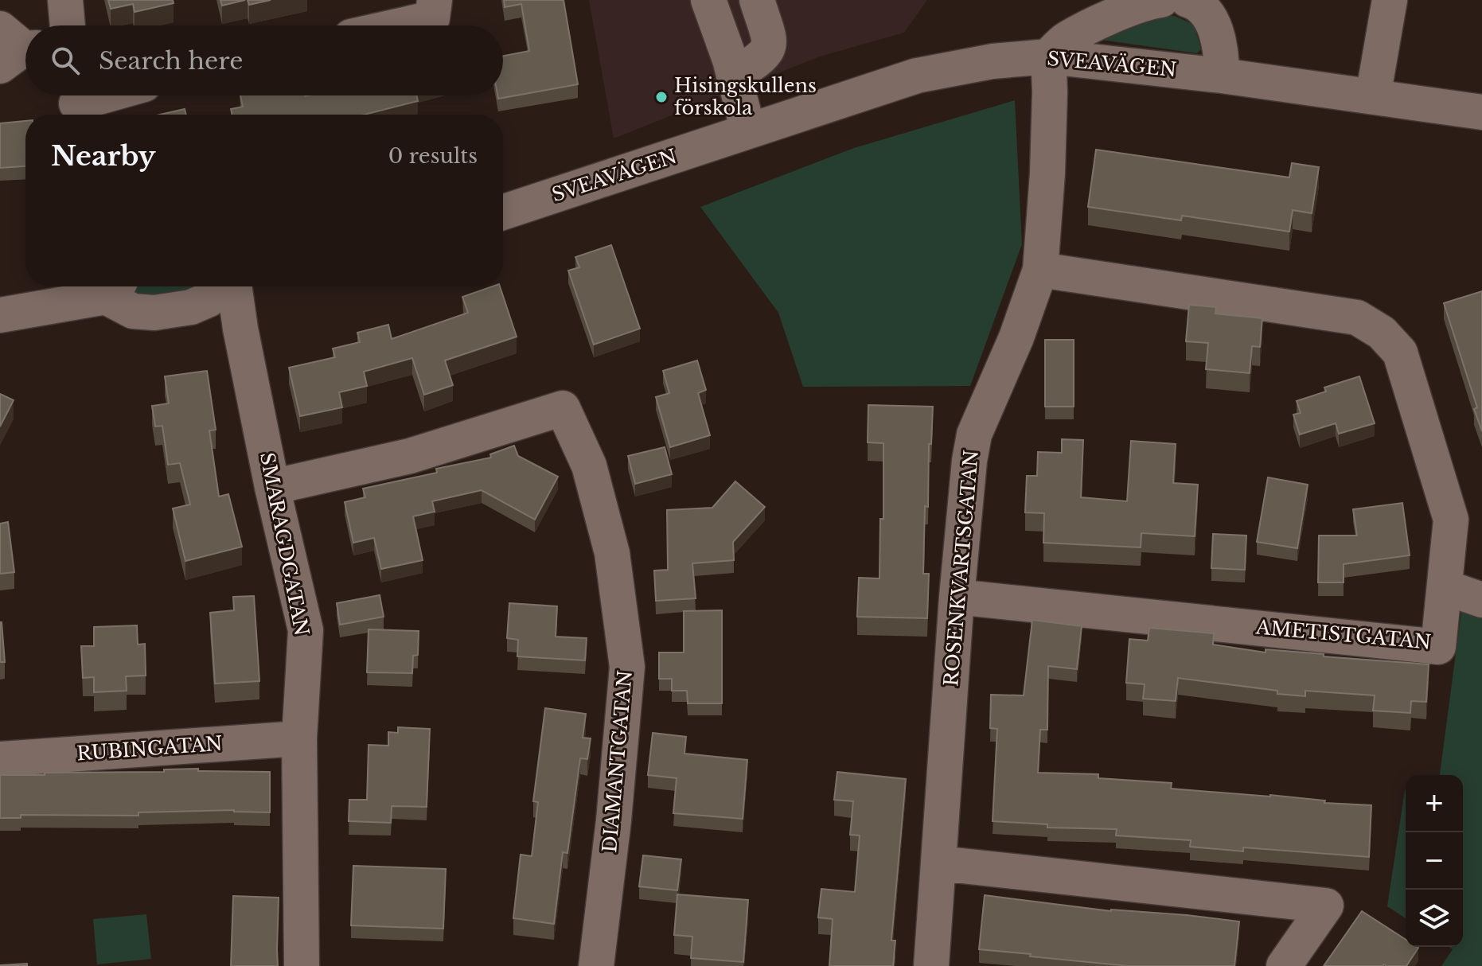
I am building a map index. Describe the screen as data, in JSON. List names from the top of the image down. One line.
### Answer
{"streets":{"street":["SVEAVÄGEN","SMARAGDGATAN","ROSENKVARTSGATAN","AMETISTGATAN","RUBINGATAN","DIAMANTGATAN"]},"crossings":[["SVEAVÄGEN","ROSENKVARTSGATAN"],["SMARAGDGATAN","RUBINGATAN"],["SMARAGDGATAN","DIAMANTGATAN"],["ROSENKVARTSGATAN","AMETISTGATAN"]],"places":["Hisingskullens förskola"],"page":{"search":"Search here","heading":["Nearby","0 results"],"map_buttons":["+","−"]}}
